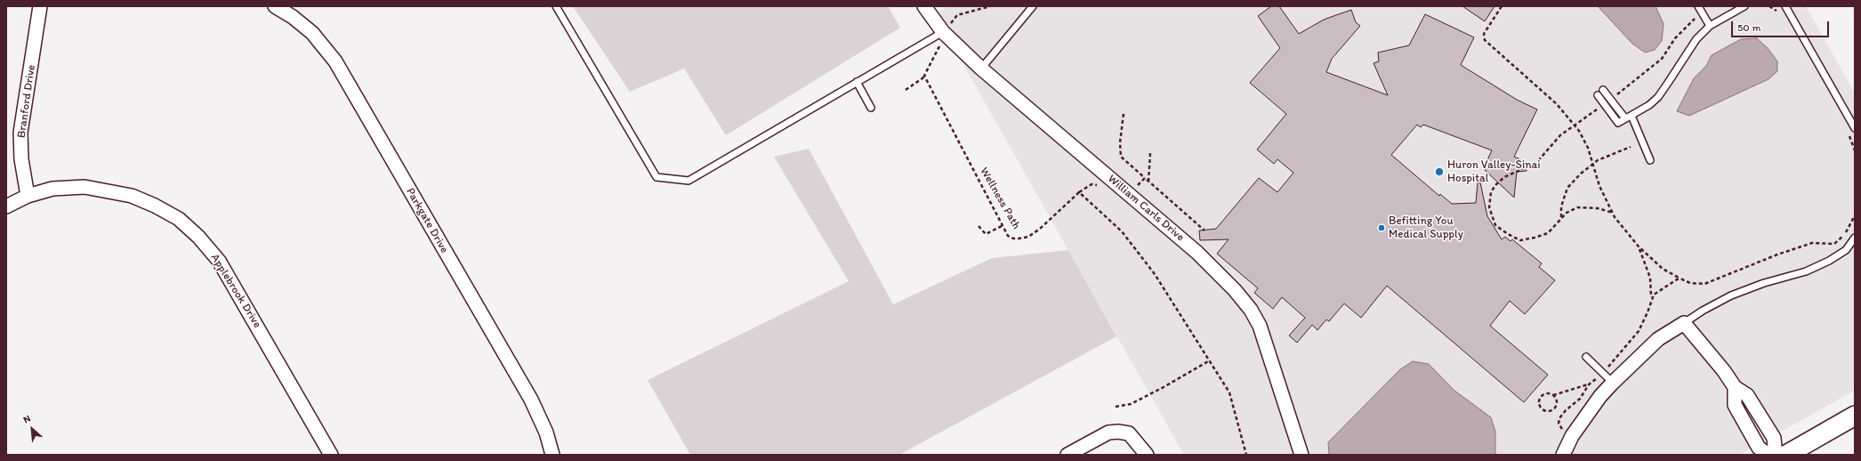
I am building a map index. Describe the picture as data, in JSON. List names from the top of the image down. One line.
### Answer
{"streets":{"street":["Branford Drive","William Carls Drive","Parkgate Drive","Applebrook Drive"],"path":["Wellness Path"]},"crossings":[["Branford Drive","Applebrook Drive"]],"places":["Huron Valley-Sinai Hospital","Befitting You Medical Supply"],"scale_bar":"50 m","north":"top left"}
